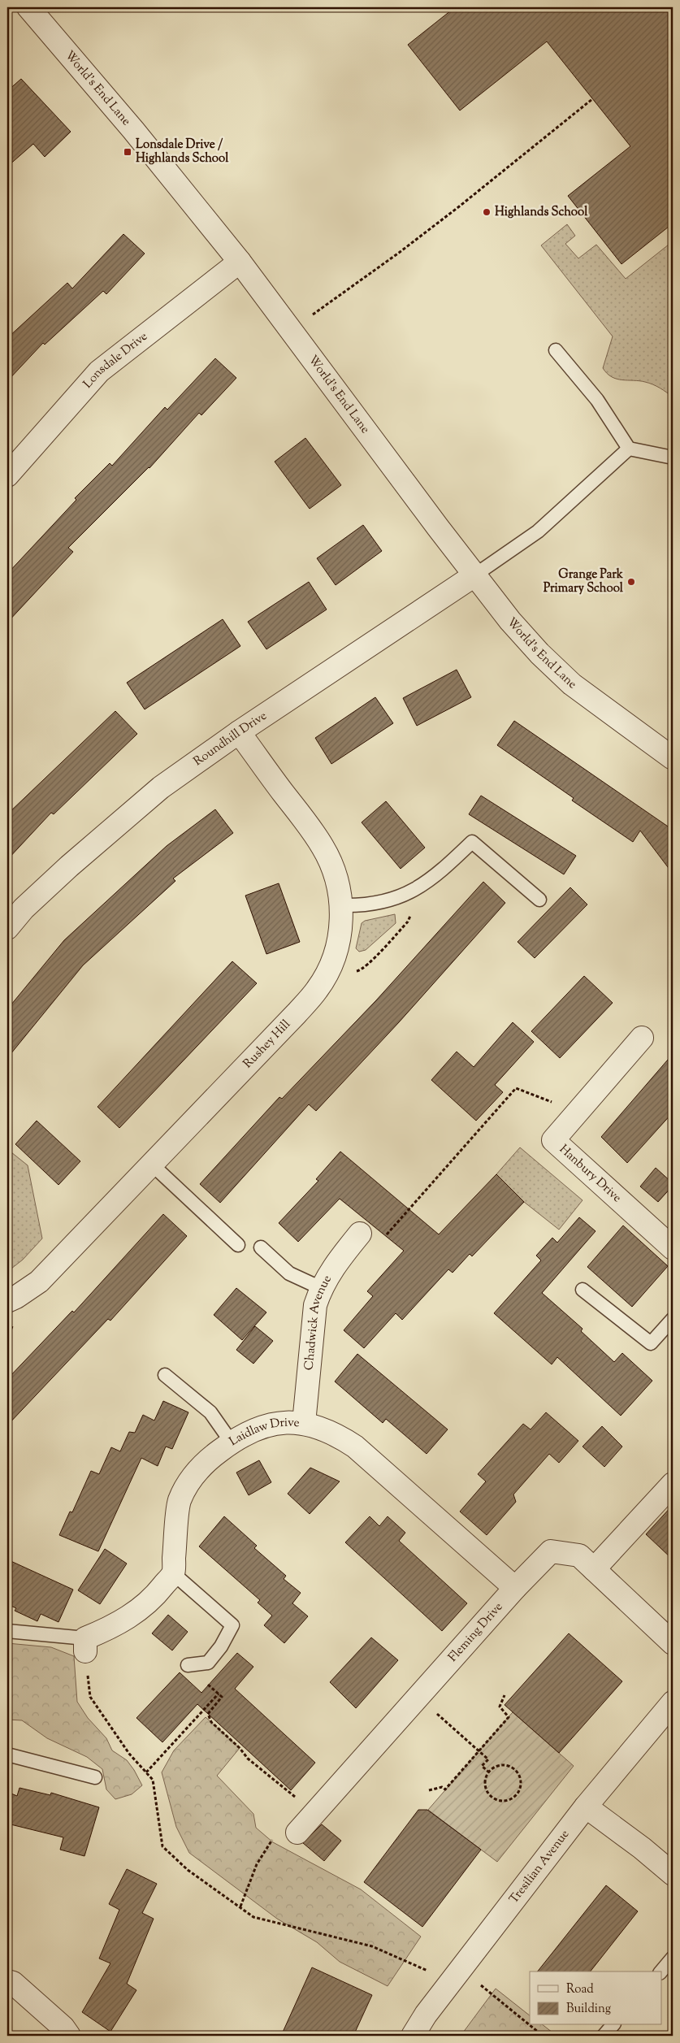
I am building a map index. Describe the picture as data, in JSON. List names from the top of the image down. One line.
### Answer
{"streets":{"street":["World's End Lane","Lonsdale Drive","Roundhill Drive","Rushey Hill","Hanbury Drive","Chadwick Avenue","Laidlaw Drive","Fleming Drive","Tresilian Avenue"]},"crossings":[["World's End Lane","Lonsdale Drive"],["World's End Lane","Roundhill Drive"],["Roundhill Drive","Rushey Hill"],["Chadwick Avenue","Laidlaw Drive"],["Laidlaw Drive","Fleming Drive"]],"places":{"transit":["Lonsdale Drive / Highlands School"],"other":["Highlands School","Grange Park Primary School"]},"legend":["Road","Building"]}
